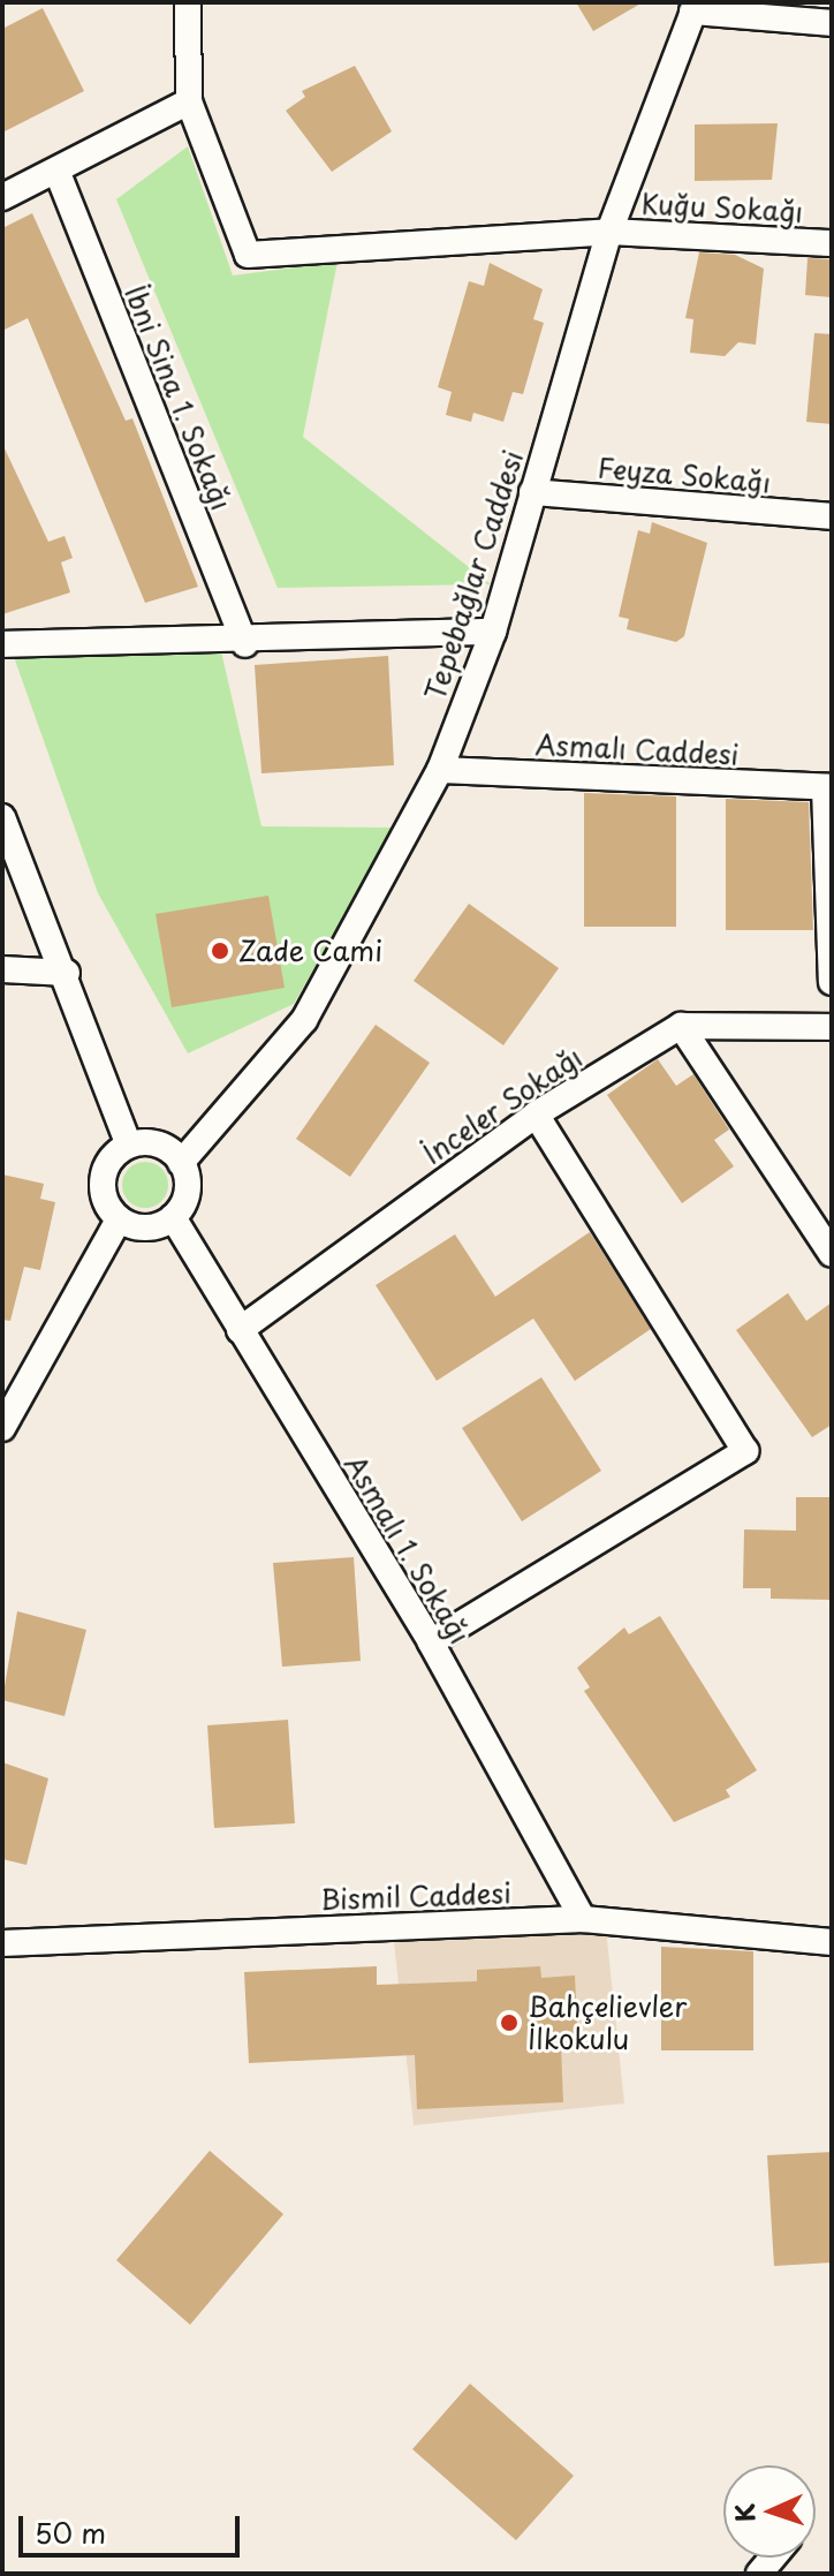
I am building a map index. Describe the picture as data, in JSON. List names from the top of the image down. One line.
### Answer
{"streets":{"street":["Kuğu Sokağı","İbni Sina 1. Sokağı","Feyza Sokağı","Tepebağlar Caddesi","Asmalı Caddesi","İnceler Sokağı","Asmalı 1. Sokağı","Bismil Caddesi"]},"crossings":[["Kuğu Sokağı","Tepebağlar Caddesi"],["Feyza Sokağı","Tepebağlar Caddesi"],["Tepebağlar Caddesi","Asmalı Caddesi"],["Tepebağlar Caddesi","Asmalı 1. Sokağı"],["İnceler Sokağı","Asmalı 1. Sokağı"],["Asmalı 1. Sokağı","Bismil Caddesi"]],"places":["Zade Cami","Bahçelievler İlkokulu"],"scale_bar":"50 m","north":"left"}
